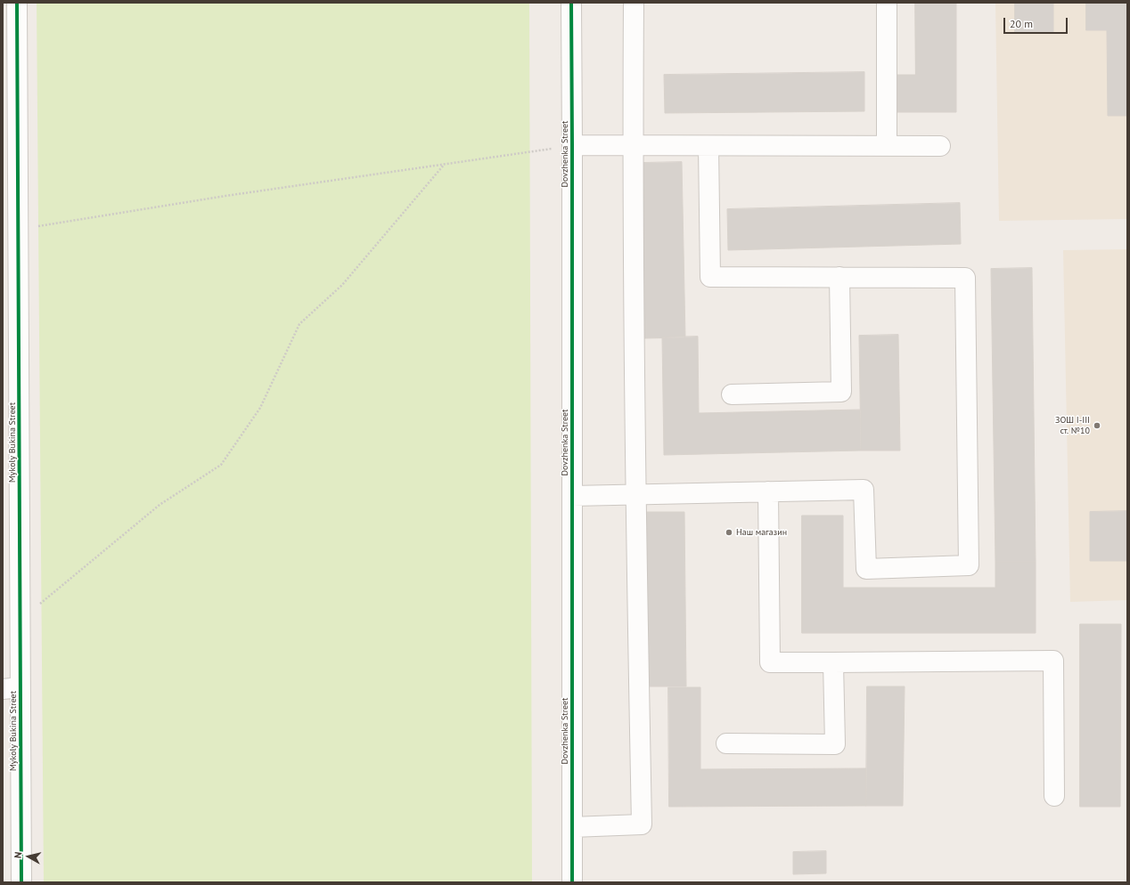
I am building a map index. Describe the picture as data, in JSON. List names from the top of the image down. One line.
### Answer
{"streets":{"street":["Dovzhenka Street","Mykoly Bukina Street"]},"places":["ЗОШ І-ІІІ ст. №10","Наш магазин"],"scale_bar":"20 m","north":"left"}
